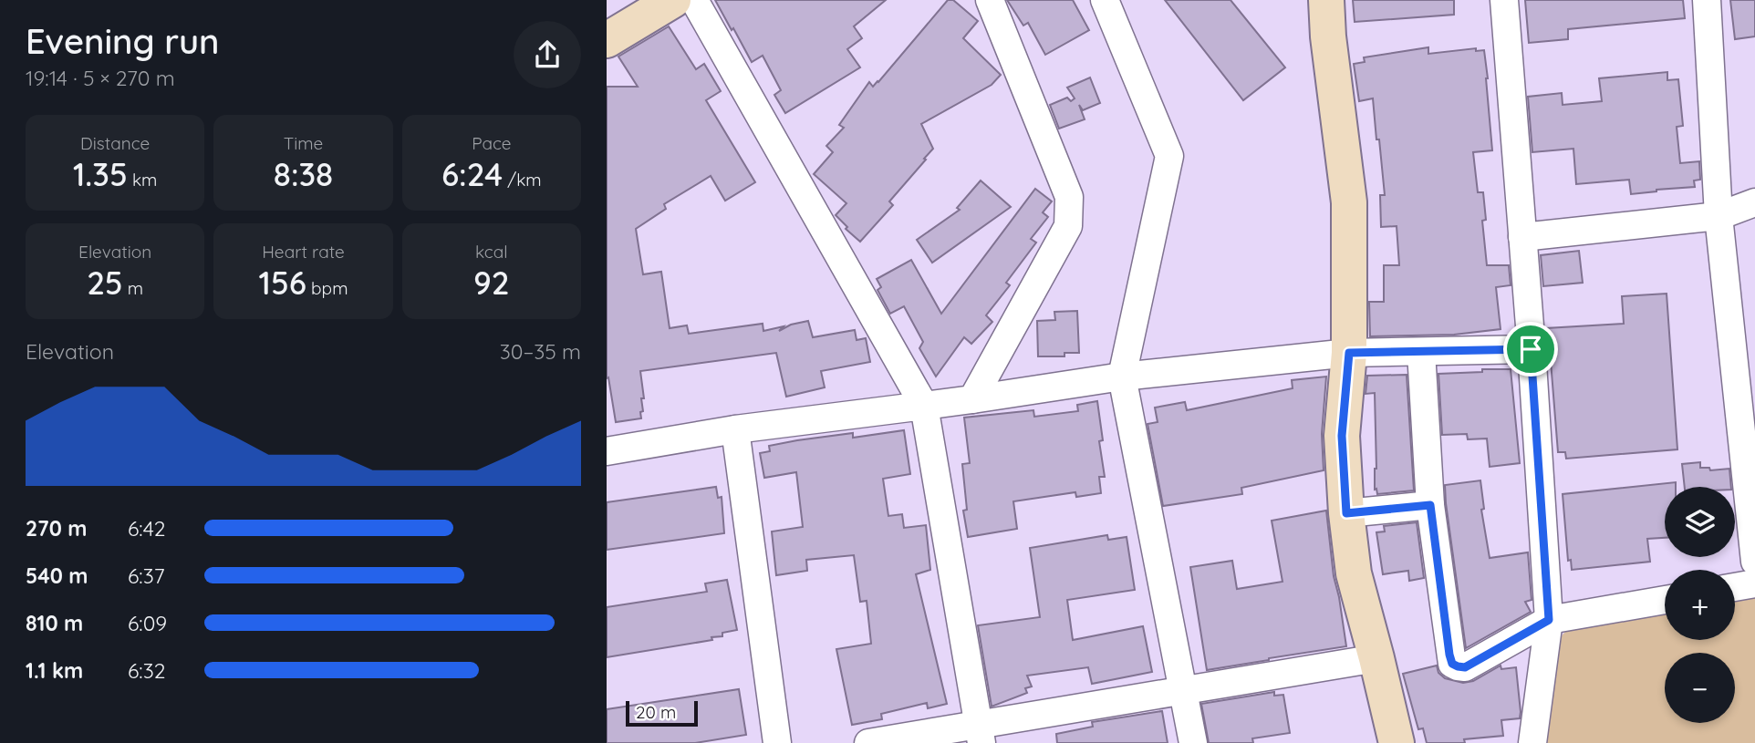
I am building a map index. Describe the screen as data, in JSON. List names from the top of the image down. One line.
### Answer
{"scale_bar":"20 m","page":{"heading":["Evening run","19:14 · 5 × 270 m"],"stats":[["Distance","1.35 km"],["Time","8:38"],["Pace","6:24 /km"],["Elevation","25 m"],["Heart rate","156 bpm"],["kcal","92"]],"chart":["Elevation","30–35 m"],"map_buttons":["+","−"],"list":[{"name":"270 m","note":"6:42"},{"name":"540 m","note":"6:37"},{"name":"810 m","note":"6:09"},{"name":"1.1 km","note":"6:32"}],"scale":"20 m"}}
